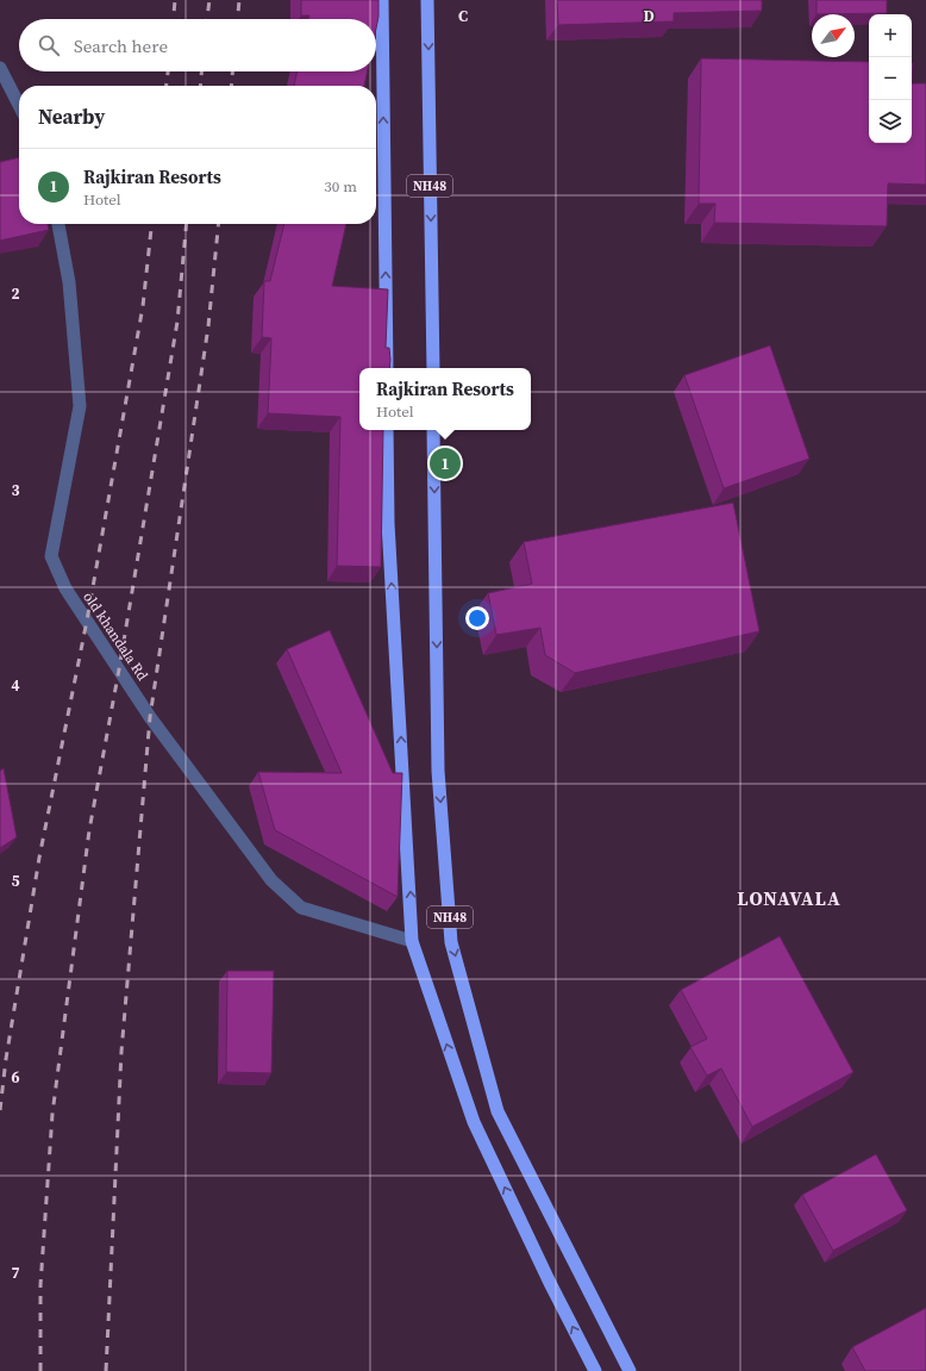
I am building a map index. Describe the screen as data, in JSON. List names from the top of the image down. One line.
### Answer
{"streets":{"highway":["NH48"],"street":["old khandala Rd"]},"crossings":[["NH48","old khandala Rd"]],"districts":["LONAVALA"],"north":"top right","page":{"map_buttons":["+","−"],"search":"Search here","heading":"Nearby","list":[{"mark":"1","name":"Rajkiran Resorts","note":"Hotel","value":"30 m"}],"popup":["Rajkiran Resorts","Hotel"],"pins":"1"},"grid":{"columns":["C","D"],"rows":["2","3","4","5","6","7"]}}
